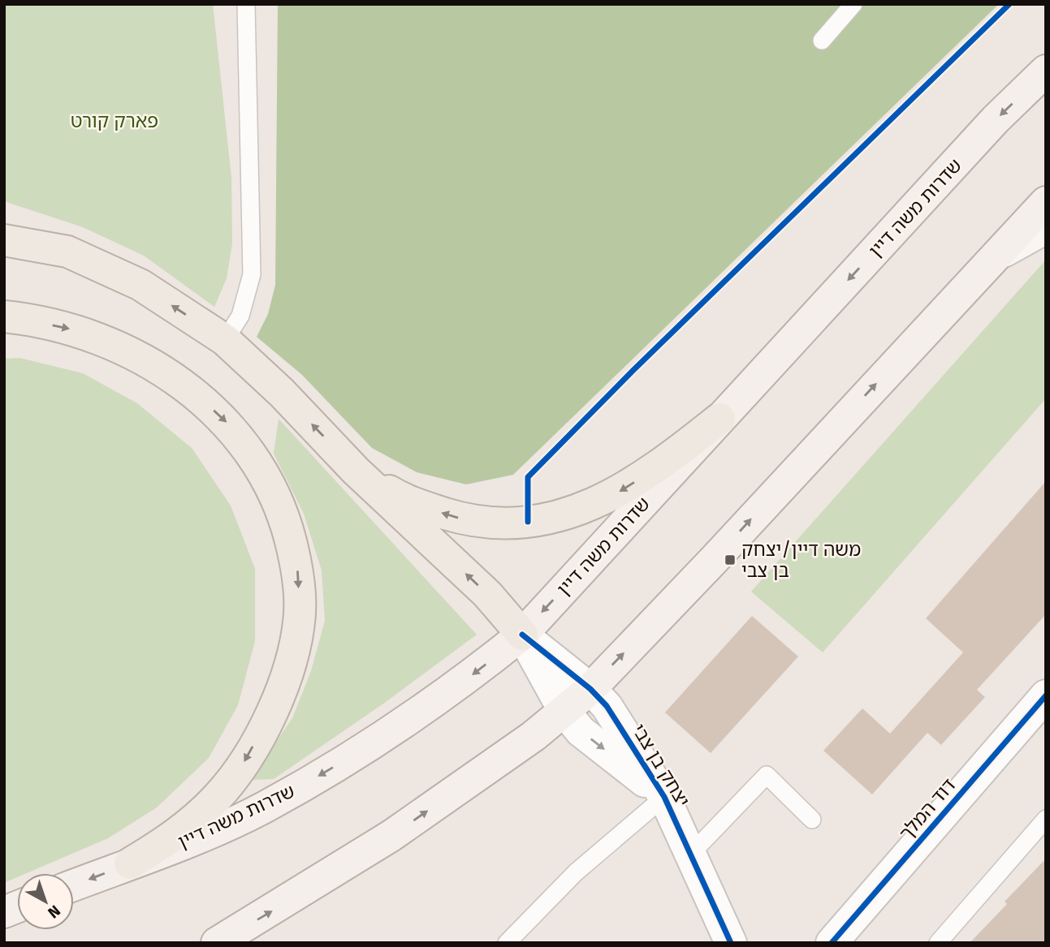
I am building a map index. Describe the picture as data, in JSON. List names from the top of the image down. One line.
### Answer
{"streets":{"main road":["שדרות משה דיין"],"street":["יצחק בן צבי","דוד המלך"]},"crossings":[["שדרות משה דיין","יצחק בן צבי"]],"parks":["פארק קורט"],"places":{"transit":["משה דיין/יצחק בן צבי"]},"north":"bottom right"}
